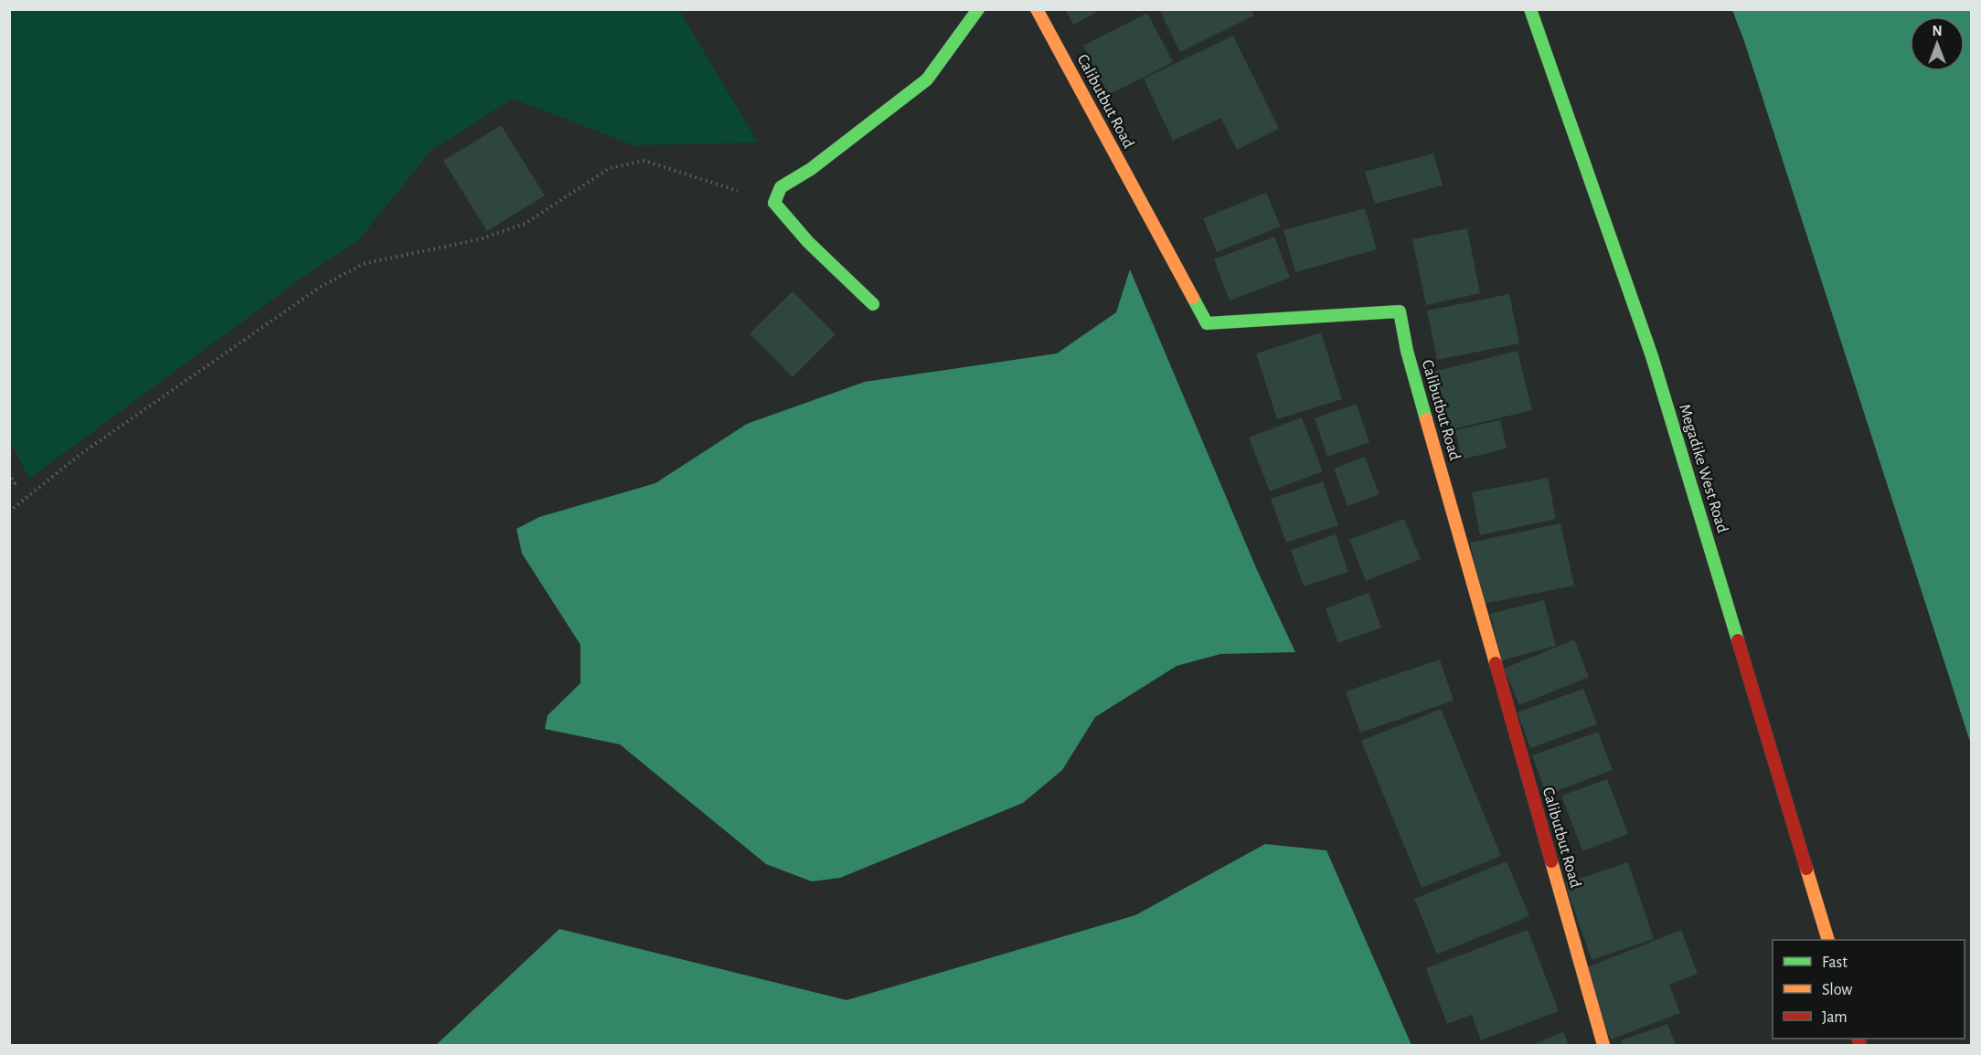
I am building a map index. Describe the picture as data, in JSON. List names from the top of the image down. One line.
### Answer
{"streets":{"street":["Calibutbut Road","Megadike West Road"]},"legend":["Fast","Slow","Jam"],"north":"top"}
